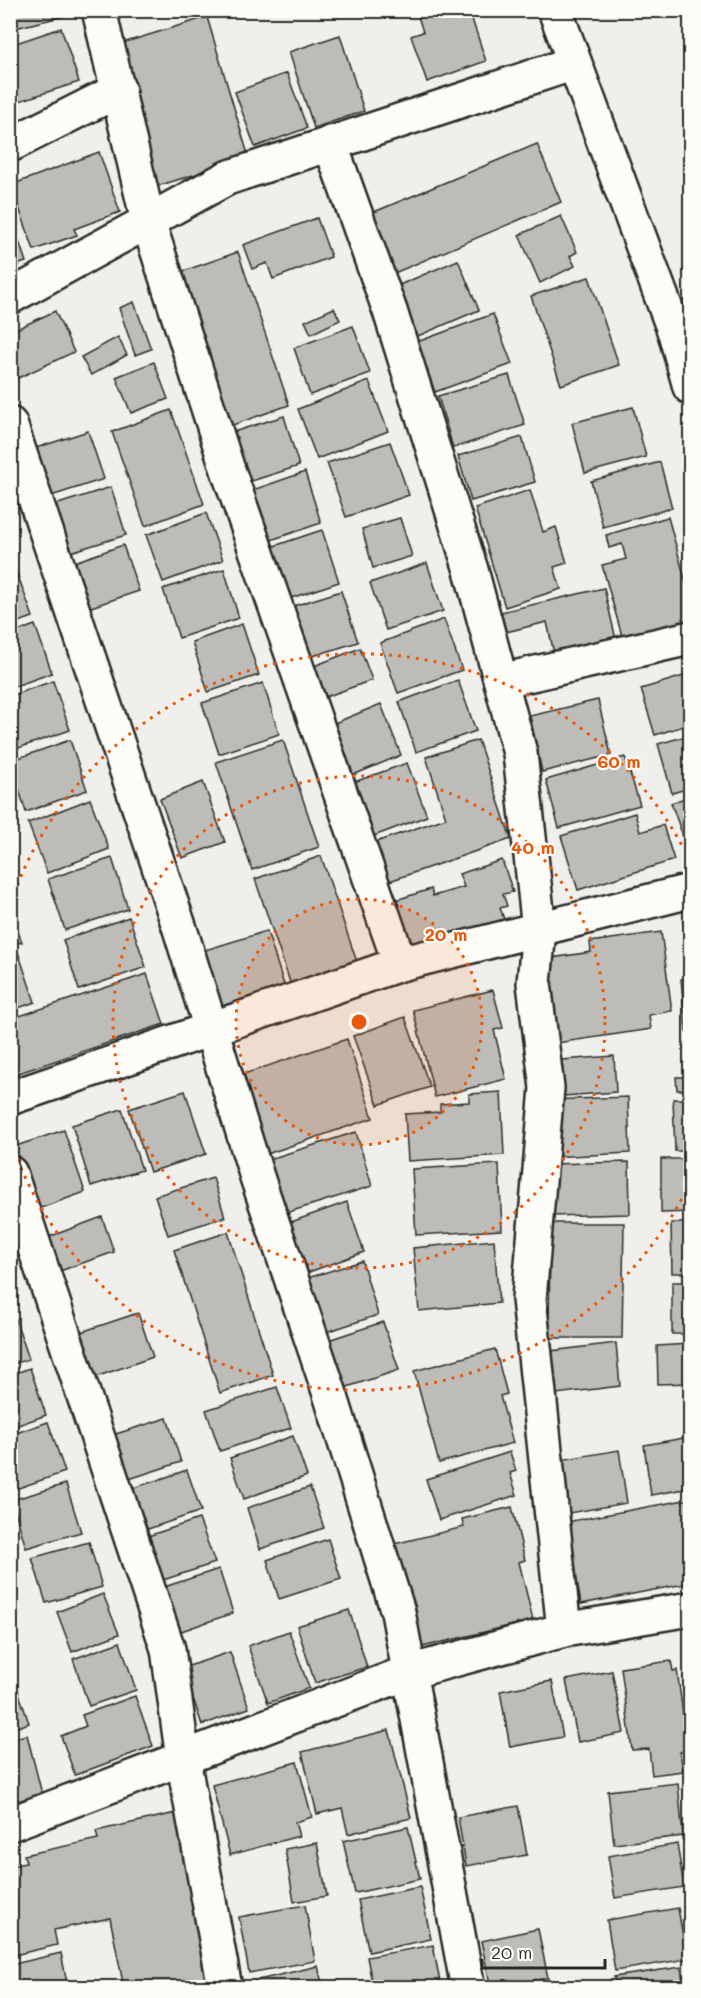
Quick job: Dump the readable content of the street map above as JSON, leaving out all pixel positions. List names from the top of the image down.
{
  "scale_bar": "20 m",
  "rings": ["60 m", "40 m", "20 m"]
}
